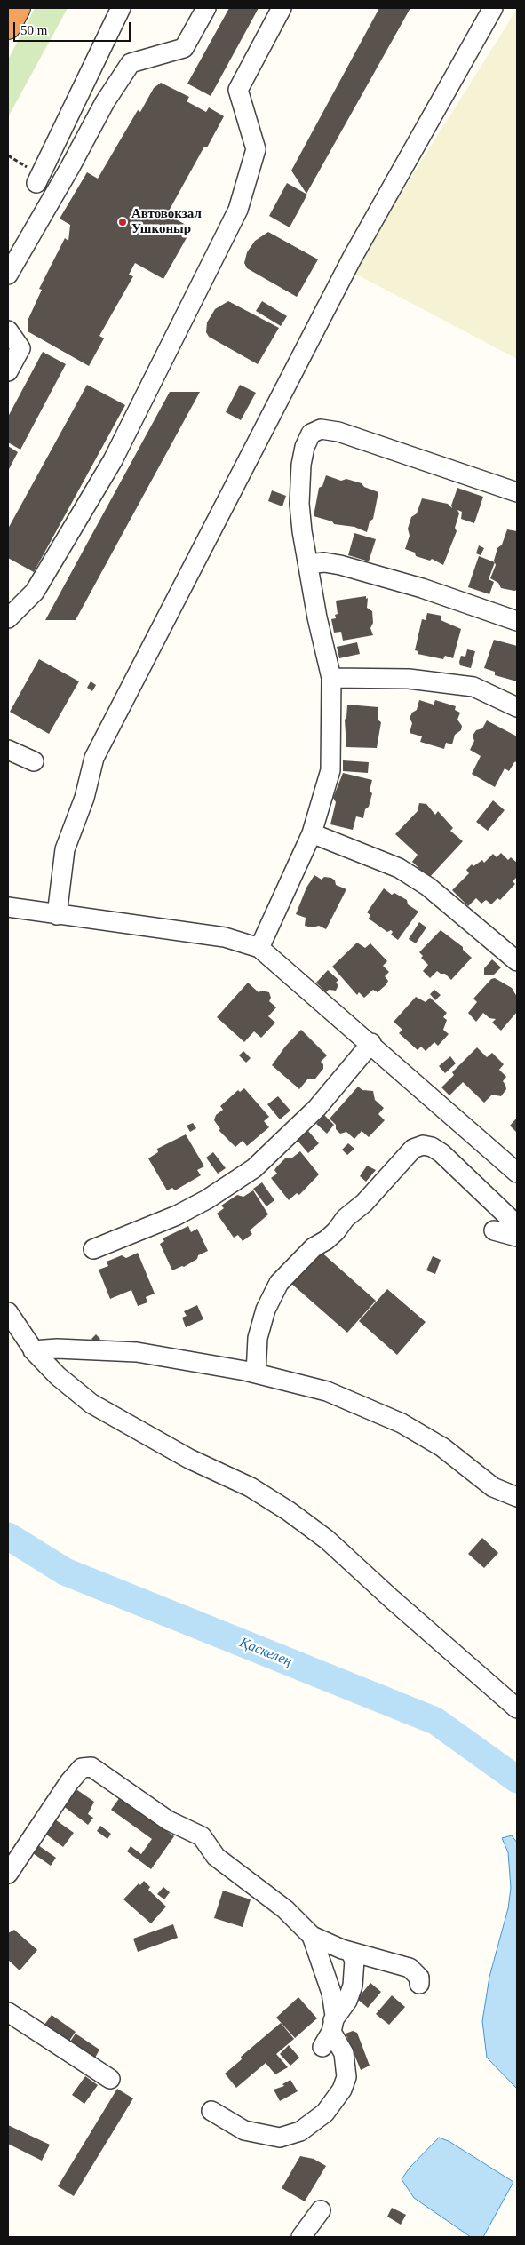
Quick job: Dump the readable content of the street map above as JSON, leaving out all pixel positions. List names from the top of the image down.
{
  "water": ["Қаскелең"],
  "places": ["Автовокзал Ушконыр"],
  "scale_bar": "50 m"
}
